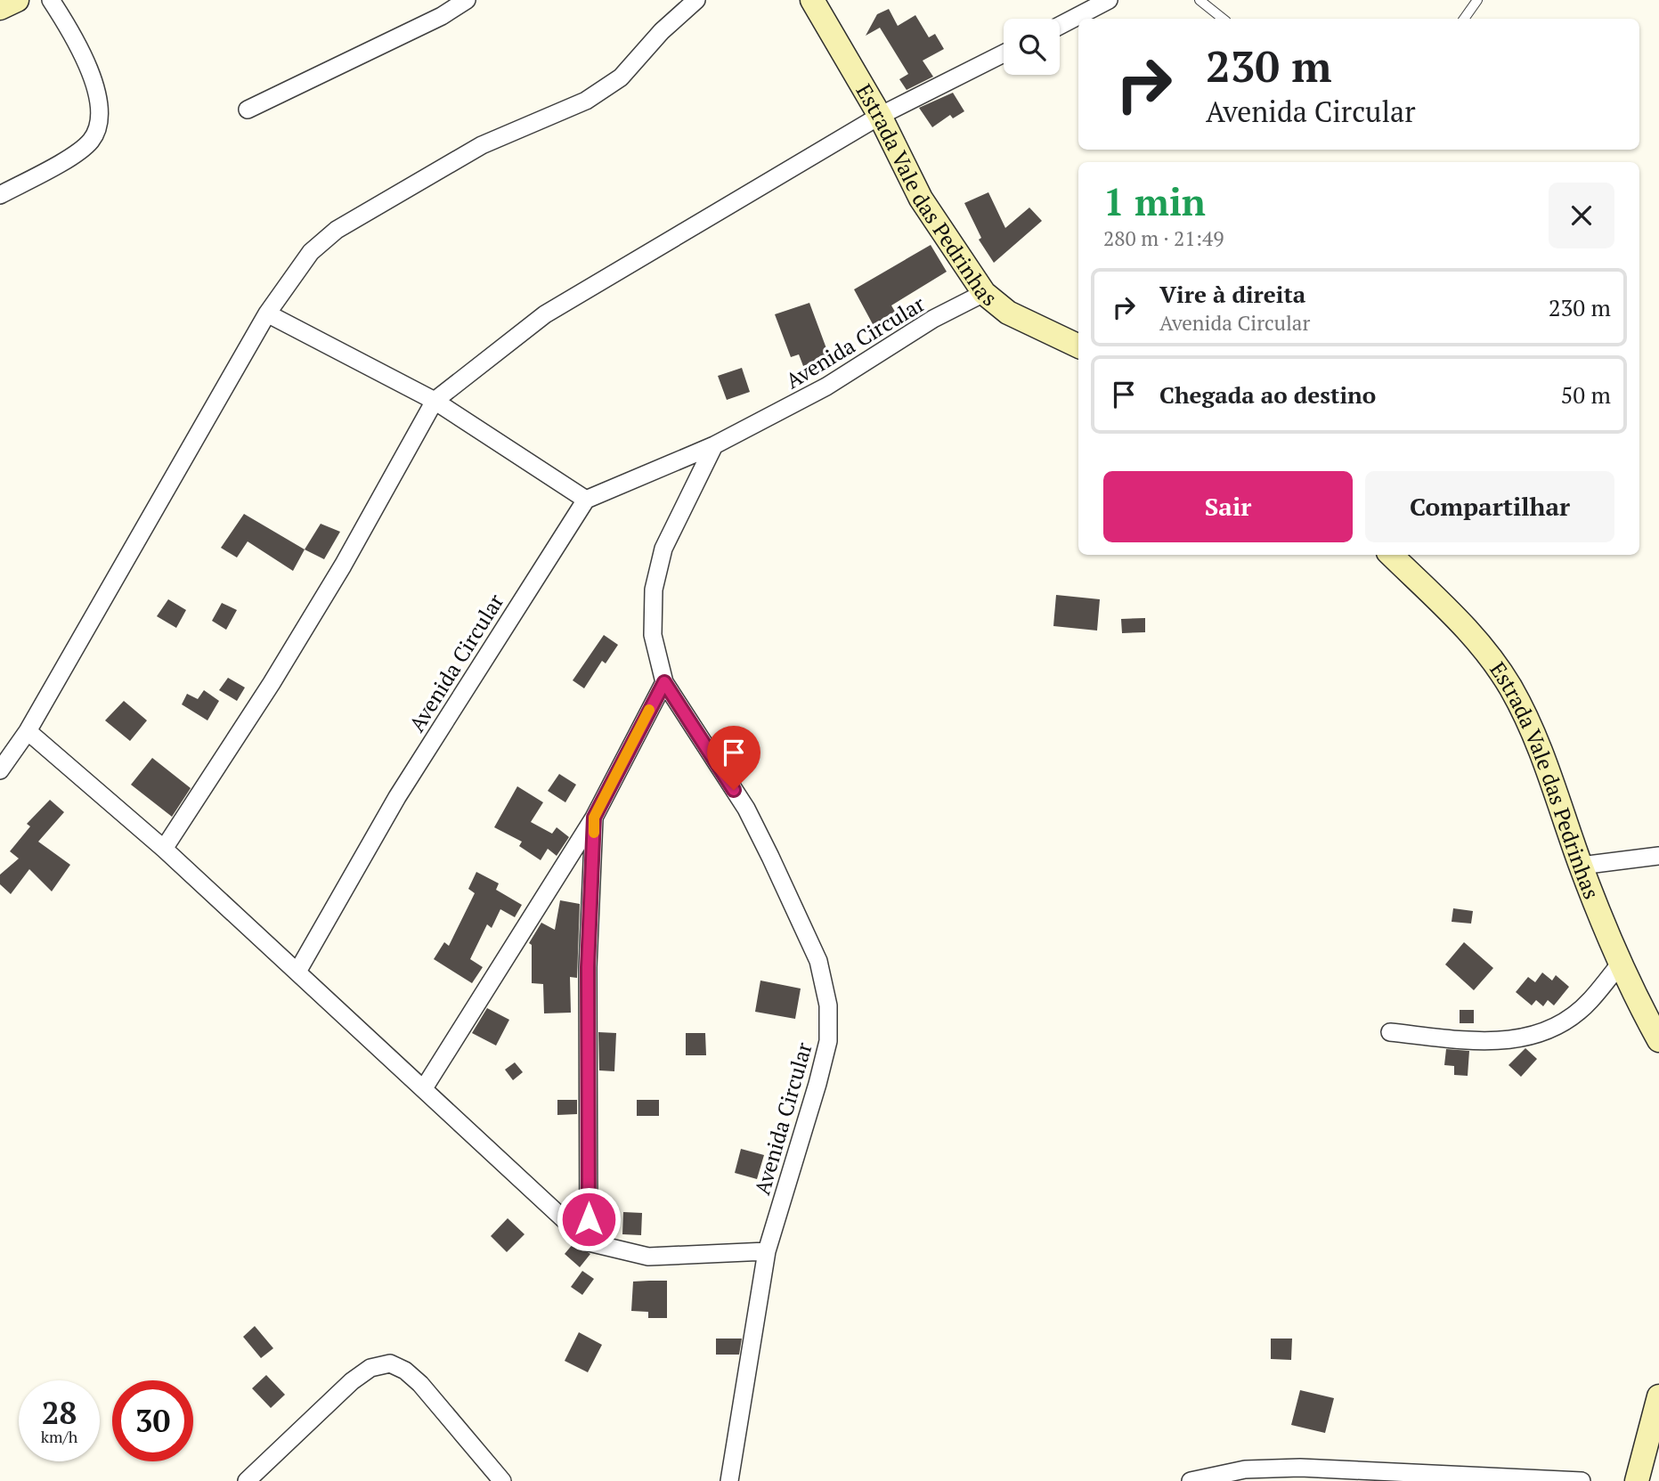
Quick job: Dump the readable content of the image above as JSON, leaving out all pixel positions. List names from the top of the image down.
{
  "streets": {
    "main road": ["Estrada Vale das Pedrinhas"],
    "street": ["Avenida Circular"]
  },
  "crossings": [
    ["Estrada Vale das Pedrinhas", "Avenida Circular"]
  ],
  "page": {
    "turn": ["230 m", "Avenida Circular"],
    "heading": ["1 min", "280 m · 21:49"],
    "list": [
      {
        "name": "Vire à direita",
        "note": "Avenida Circular",
        "value": "230 m"
      },
      {
        "name": "Chegada ao destino",
        "value": "50 m"
      }
    ],
    "buttons": ["Sair", "Compartilhar"],
    "speed": "28 km/h",
    "limit": "30"
  }
}
